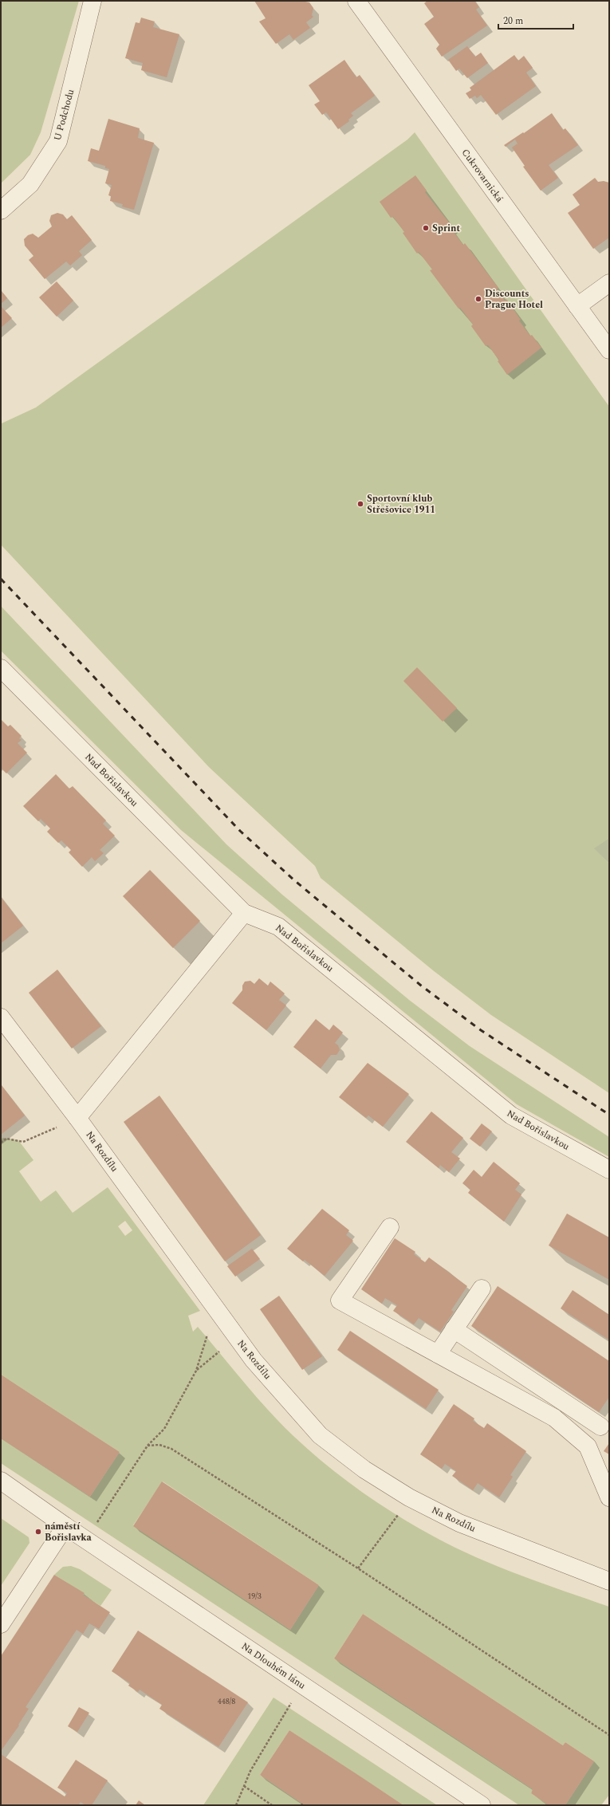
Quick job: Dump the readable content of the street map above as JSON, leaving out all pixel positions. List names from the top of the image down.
{
  "streets": {
    "street": [
      "U Podchodu",
      "Cukrovarnická",
      "Nad Bořislavkou",
      "Na Rozdílu",
      "Na Dlouhém lánu"
    ]
  },
  "places": [
    "Sprint",
    "Discounts Prague Hotel",
    "Sportovní klub Střešovice 1911",
    "náměstí Bořislavka"
  ],
  "house_numbers": ["19/3", "448/8"],
  "scale_bar": "20 m"
}
